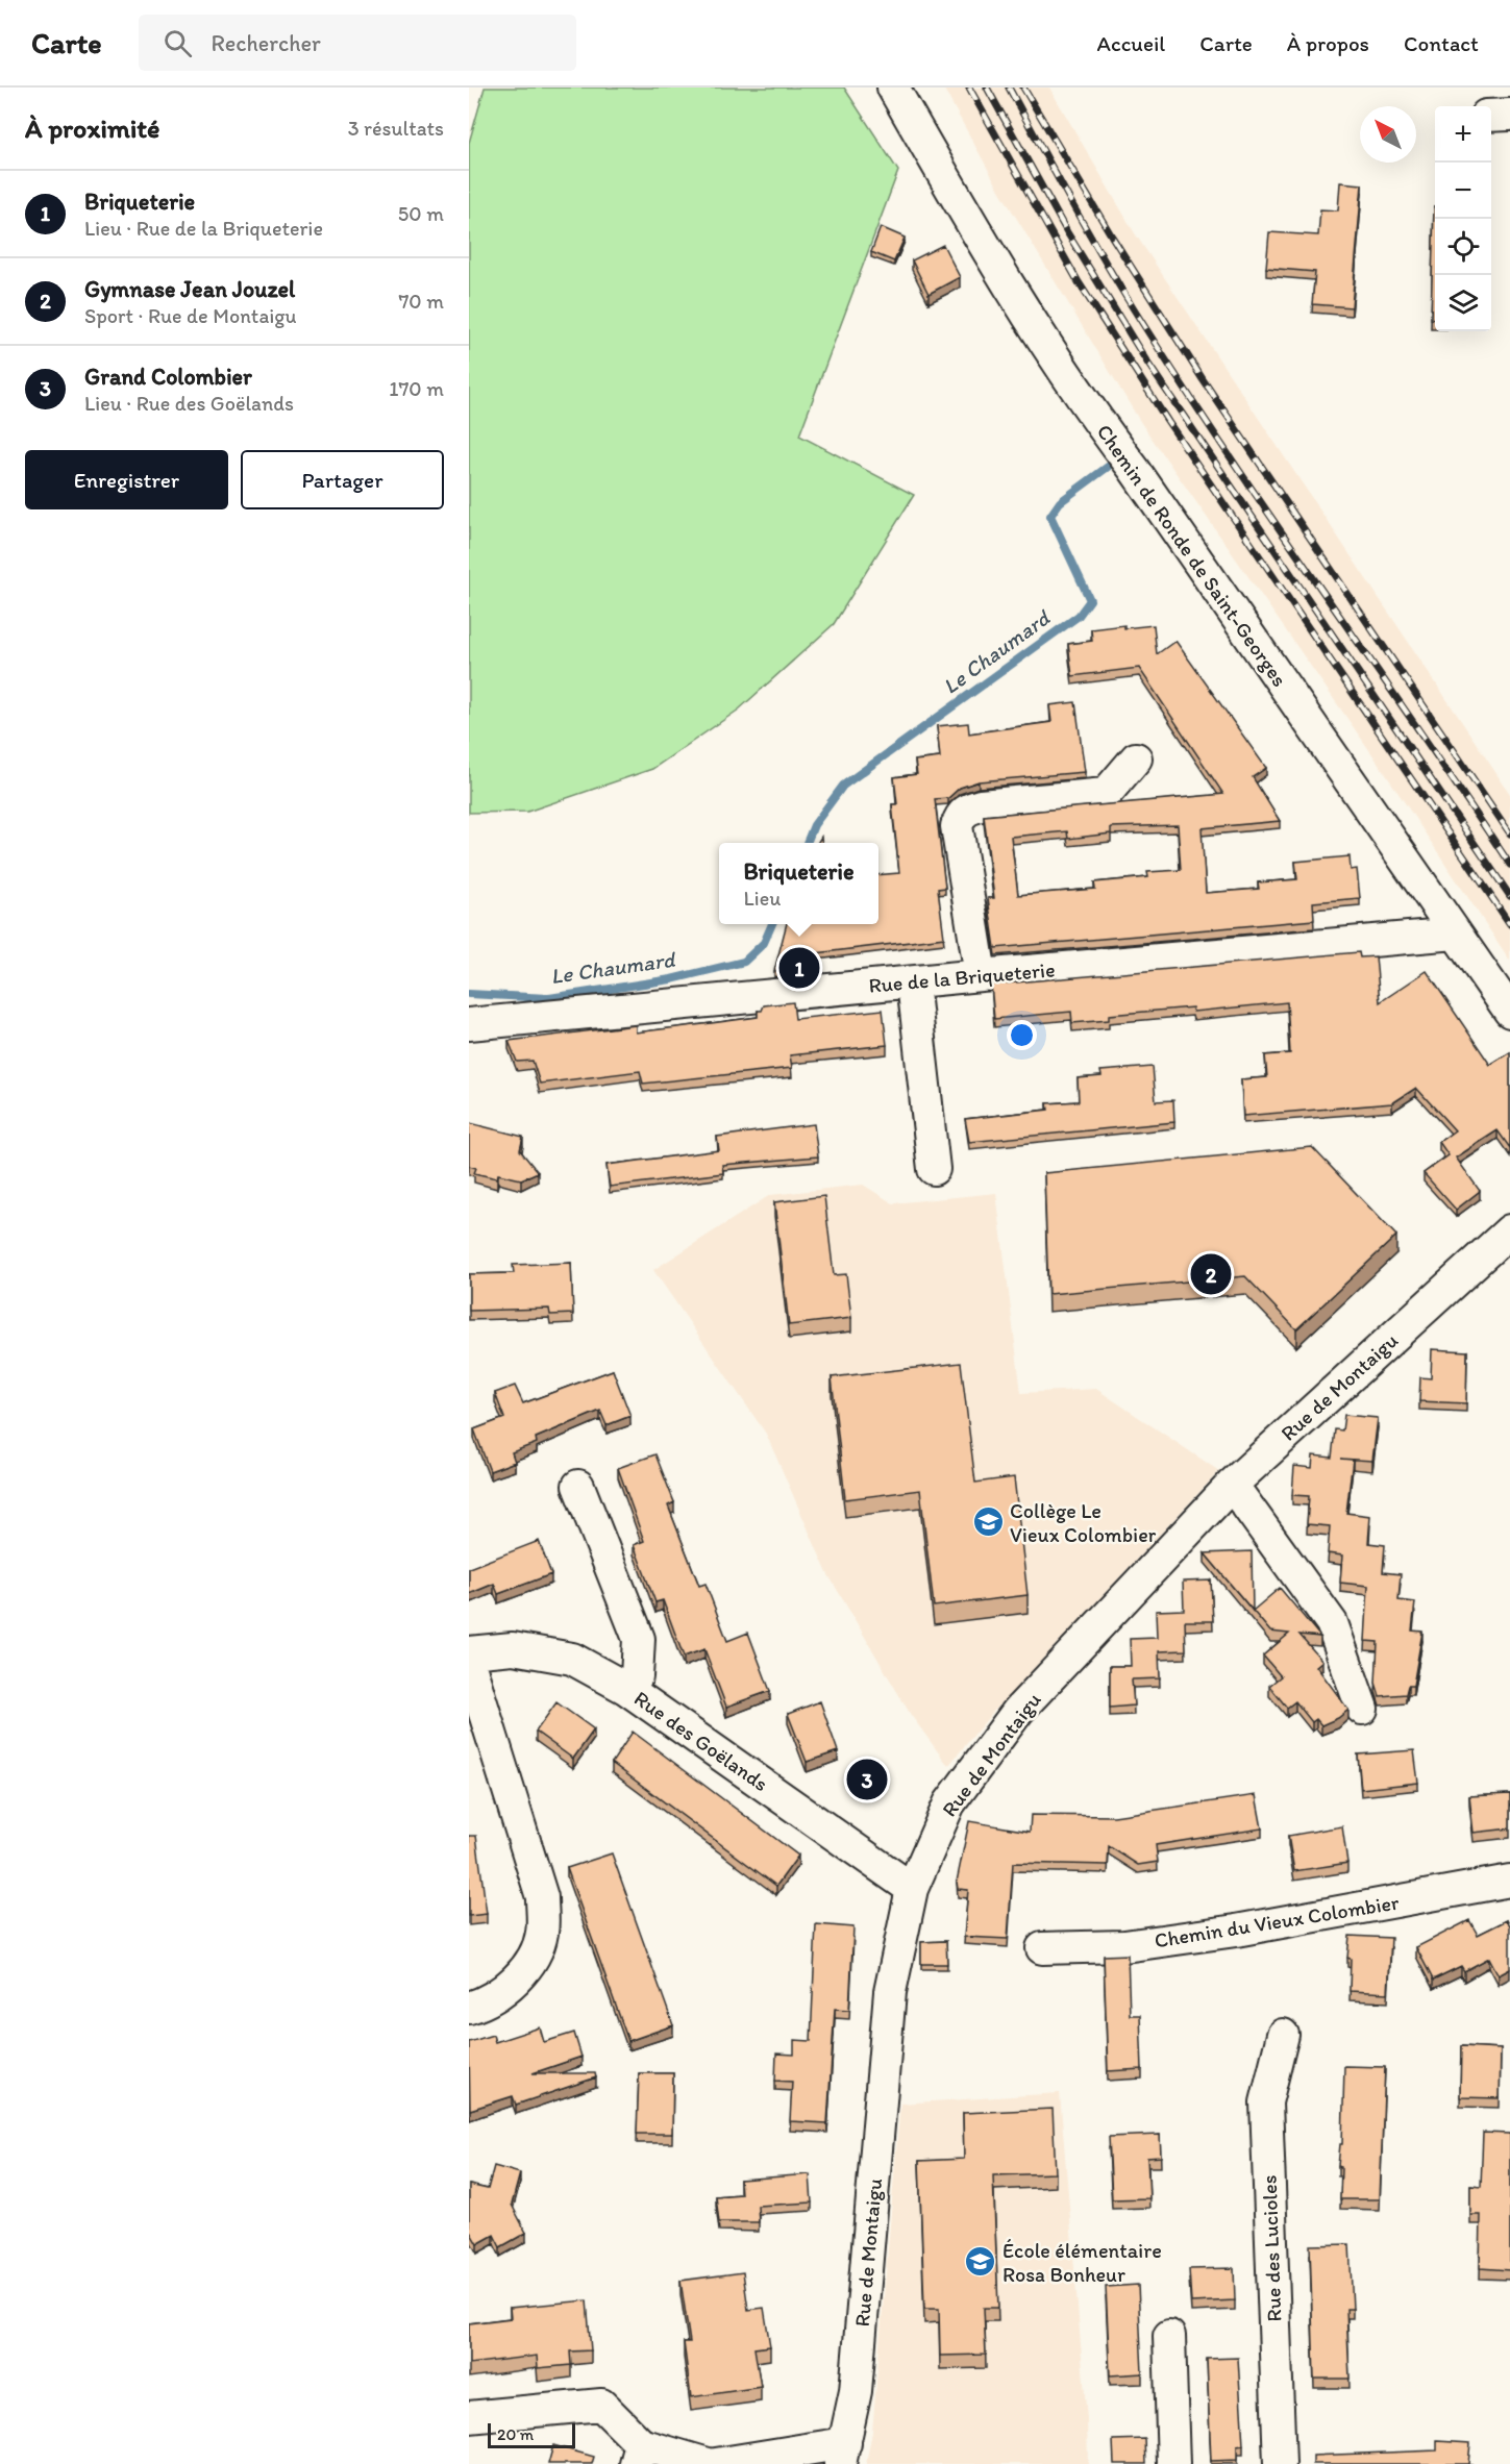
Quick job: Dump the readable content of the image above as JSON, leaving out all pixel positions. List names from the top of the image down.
{
  "streets": {
    "street": [
      "Chemin de Ronde de Saint-Georges",
      "Rue de la Briqueterie",
      "Rue de Montaigu",
      "Rue des Goëlands",
      "Chemin du Vieux Colombier",
      "Rue des Lucioles"
    ]
  },
  "crossings": [
    ["Chemin de Ronde de Saint-Georges", "Rue de la Briqueterie"],
    ["Rue de Montaigu", "Rue des Goëlands"]
  ],
  "water": ["Le Chaumard"],
  "places": {
    "school or university": ["Collège Le Vieux Colombier", "École élémentaire Rosa Bonheur"]
  },
  "scale_bar": "20 m",
  "north": "top left",
  "page": {
    "header": "Carte",
    "search": "Rechercher",
    "nav": [
      "Accueil",
      "Carte",
      "À propos",
      "Contact"
    ],
    "heading": ["À proximité", "3 résultats"],
    "map_buttons": ["+", "−"],
    "list": [
      {
        "mark": "1",
        "name": "Briqueterie",
        "note": "Lieu · Rue de la Briqueterie",
        "value": "50 m"
      },
      {
        "mark": "2",
        "name": "Gymnase Jean Jouzel",
        "note": "Sport · Rue de Montaigu",
        "value": "70 m"
      },
      {
        "mark": "3",
        "name": "Grand Colombier",
        "note": "Lieu · Rue des Goëlands",
        "value": "170 m"
      }
    ],
    "buttons": ["Enregistrer", "Partager"],
    "popup": ["Briqueterie", "Lieu"],
    "pins": ["1", "2", "3"],
    "scale": "20 m"
  }
}
